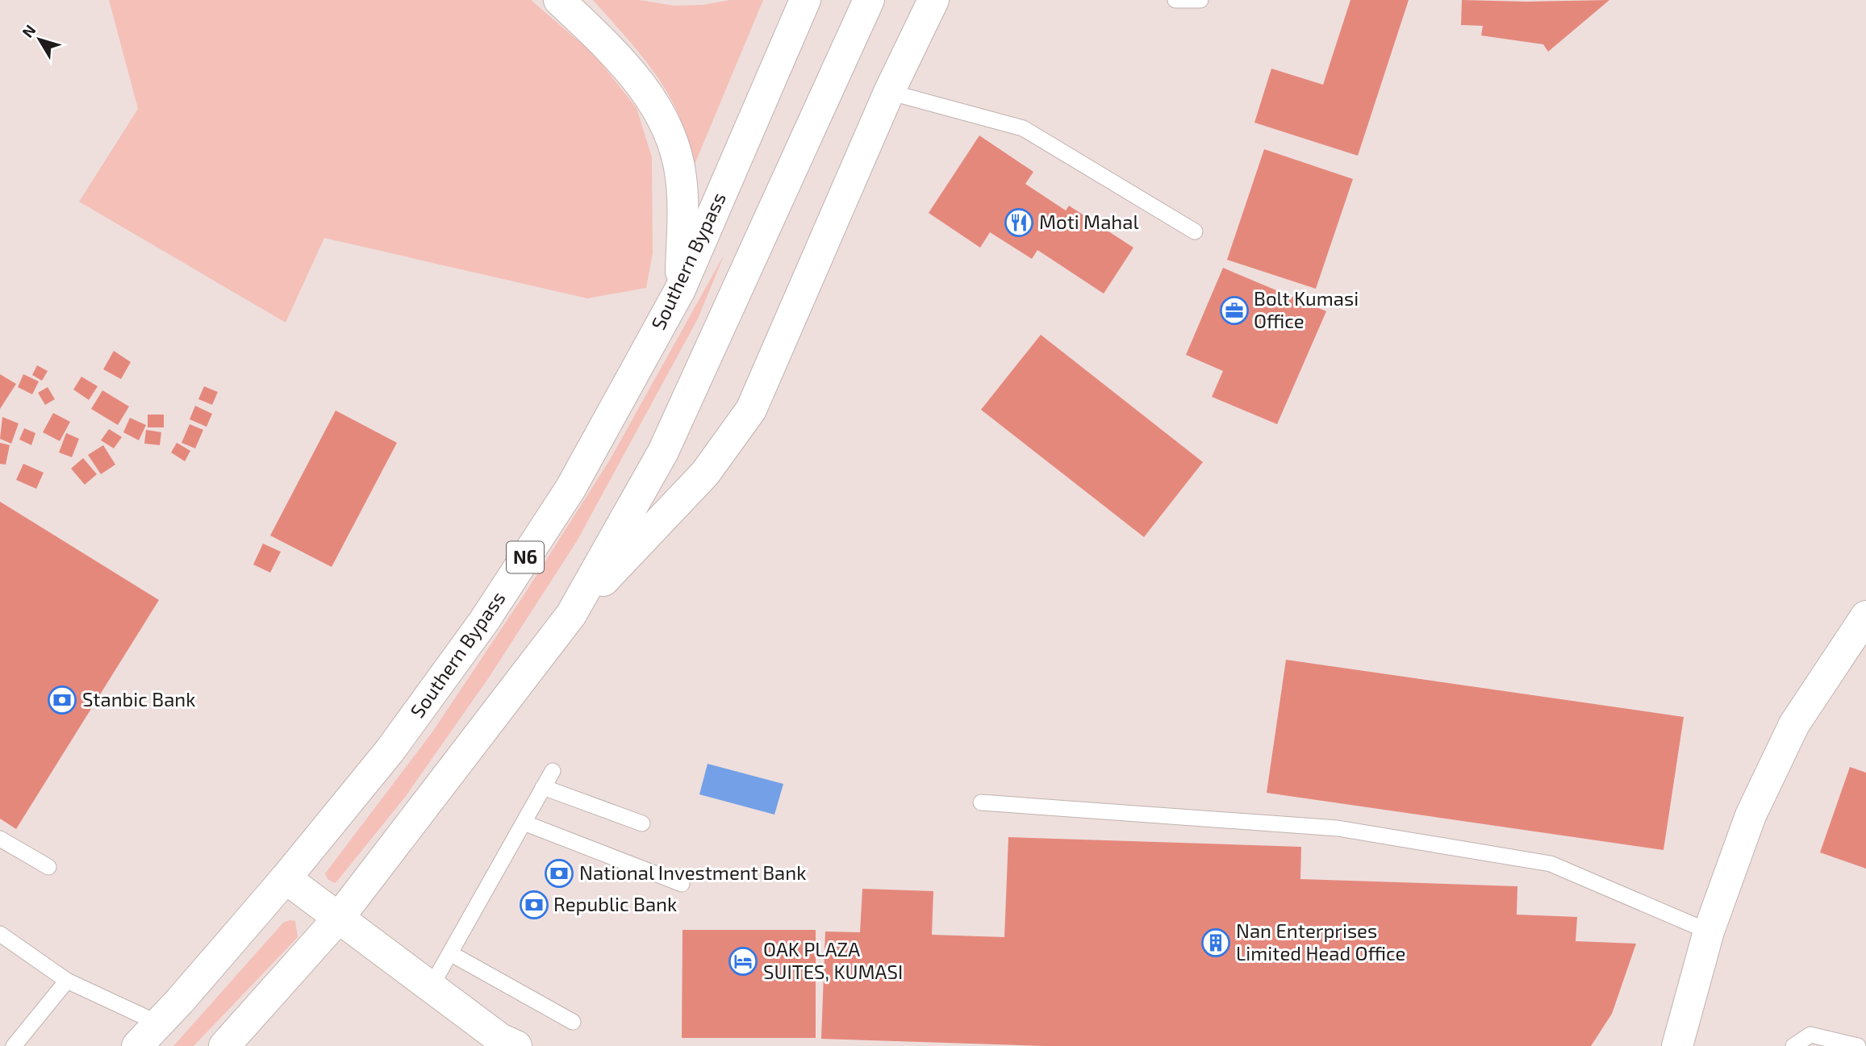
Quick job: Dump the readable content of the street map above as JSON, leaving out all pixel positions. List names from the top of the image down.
{
  "streets": {
    "main road": ["Southern Bypass", "N6"]
  },
  "places": {
    "restaurant": ["Moti Mahal"],
    "office": ["Bolt Kumasi Office"],
    "bank": ["Stanbic Bank", "National Investment Bank", "Republic Bank"],
    "building": ["Nan Enterprises Limited Head Office"],
    "hotel": ["OAK PLAZA SUITES, KUMASI"]
  },
  "north": "top left"
}
